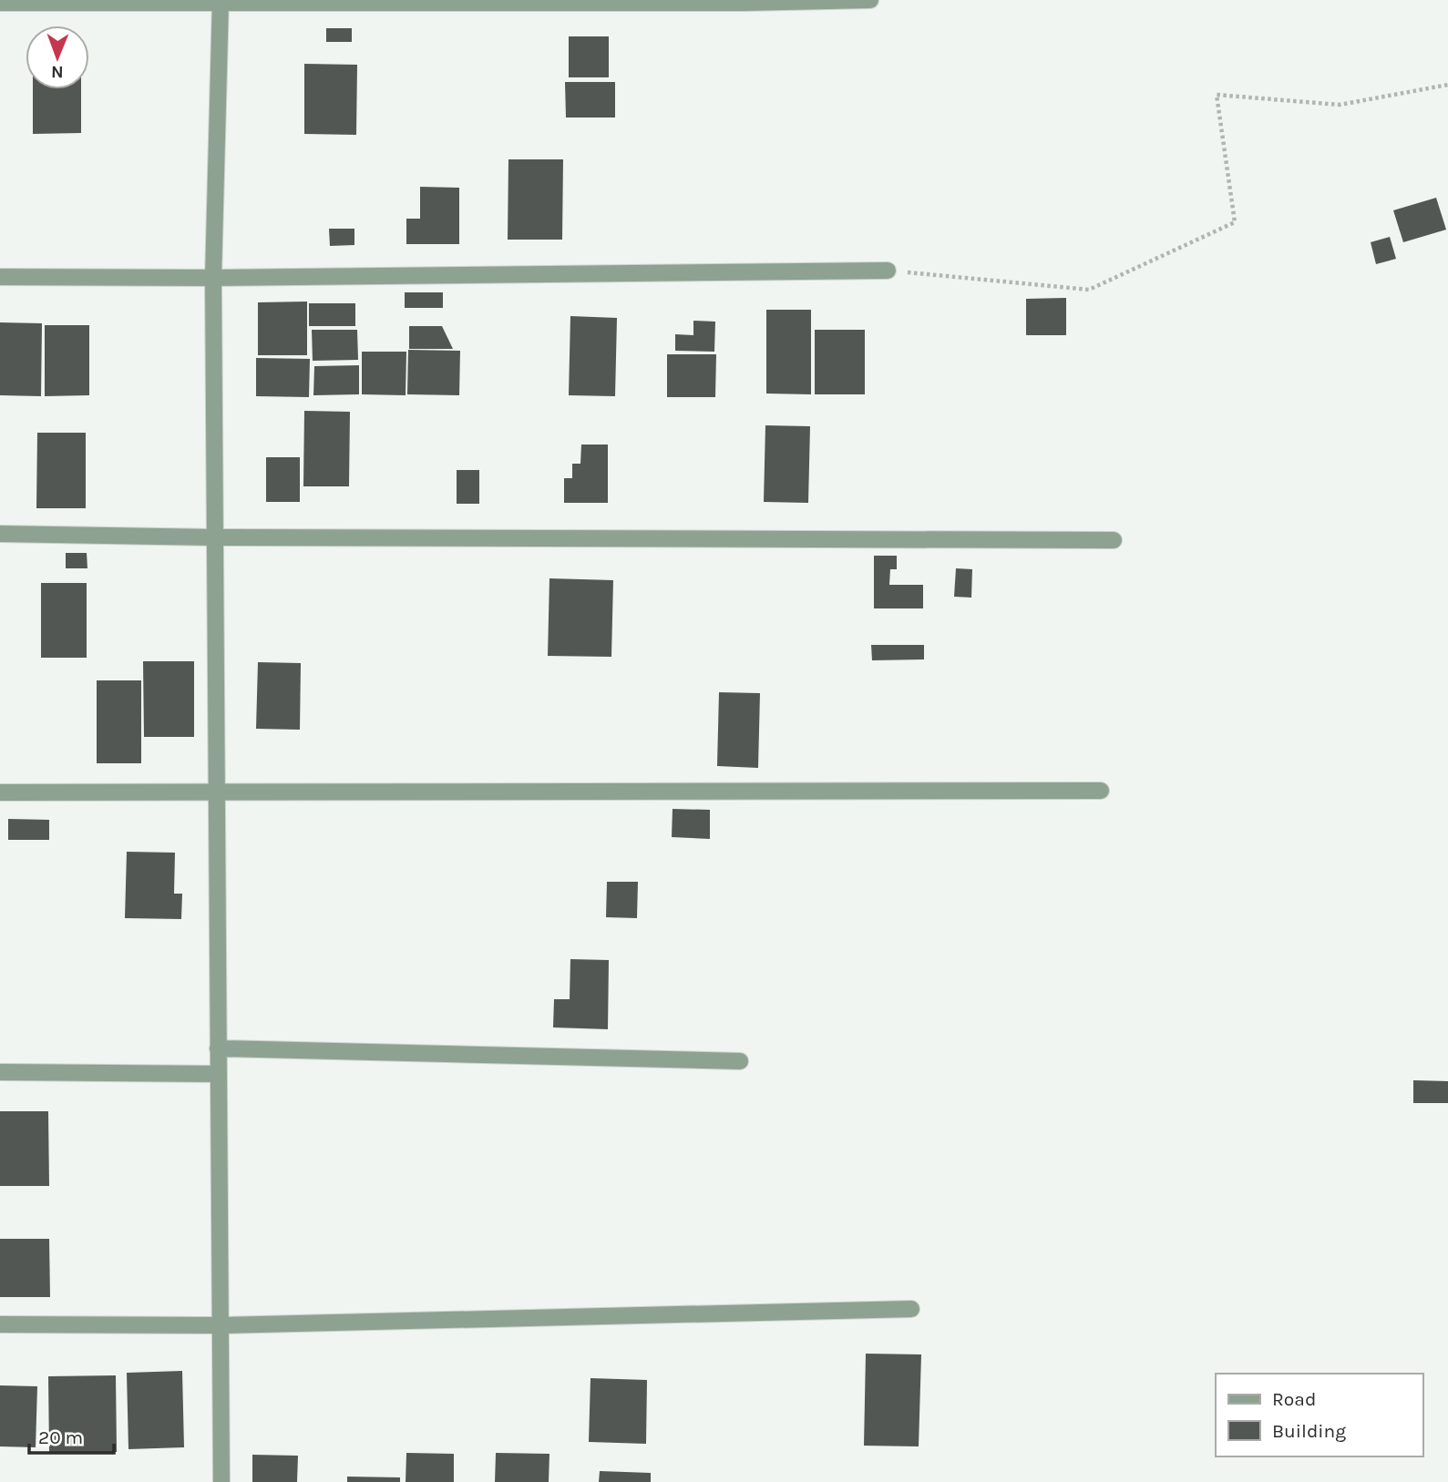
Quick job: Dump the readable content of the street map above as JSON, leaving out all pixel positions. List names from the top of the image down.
{
  "legend": ["Road", "Building"],
  "scale_bar": "20 m",
  "north": "bottom"
}
